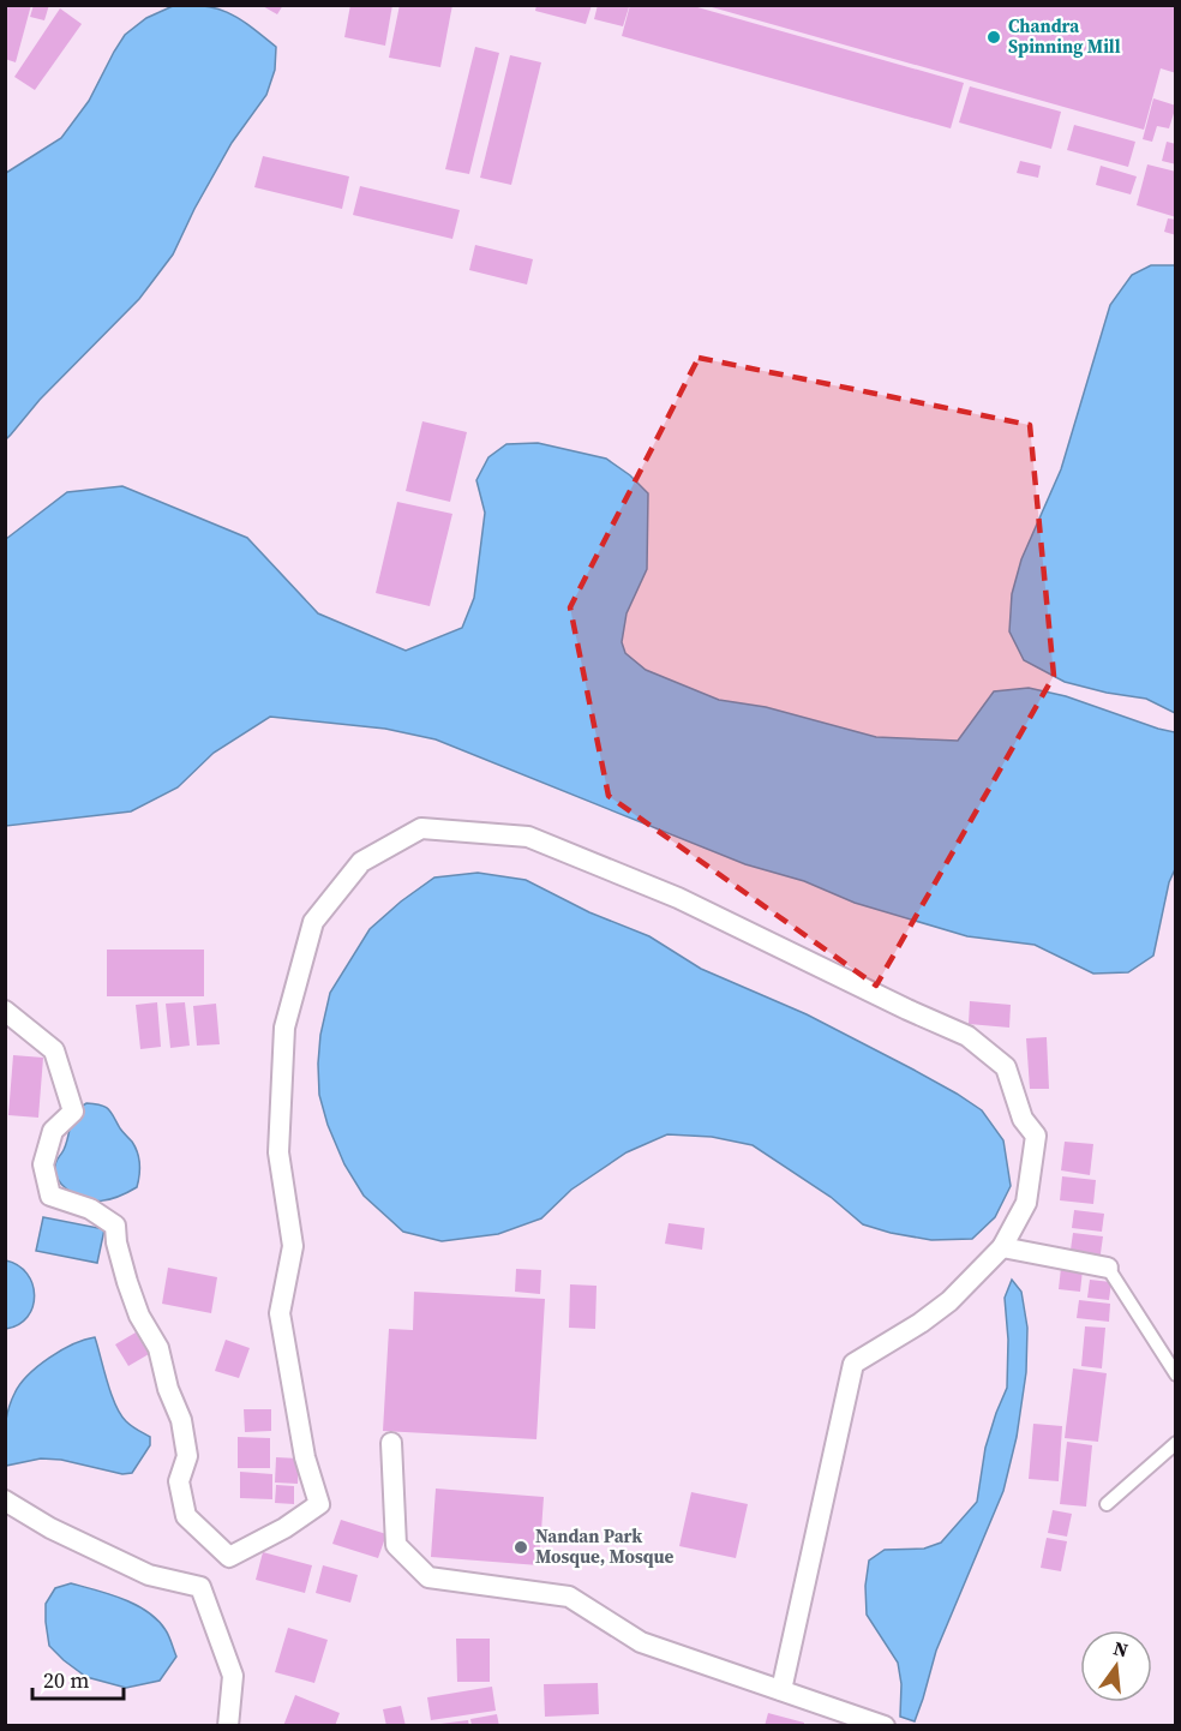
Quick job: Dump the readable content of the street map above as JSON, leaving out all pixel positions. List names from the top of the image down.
{
  "places": ["Chandra Spinning Mill", "Nandan Park Mosque, Mosque"],
  "scale_bar": "20 m",
  "north": "top"
}
